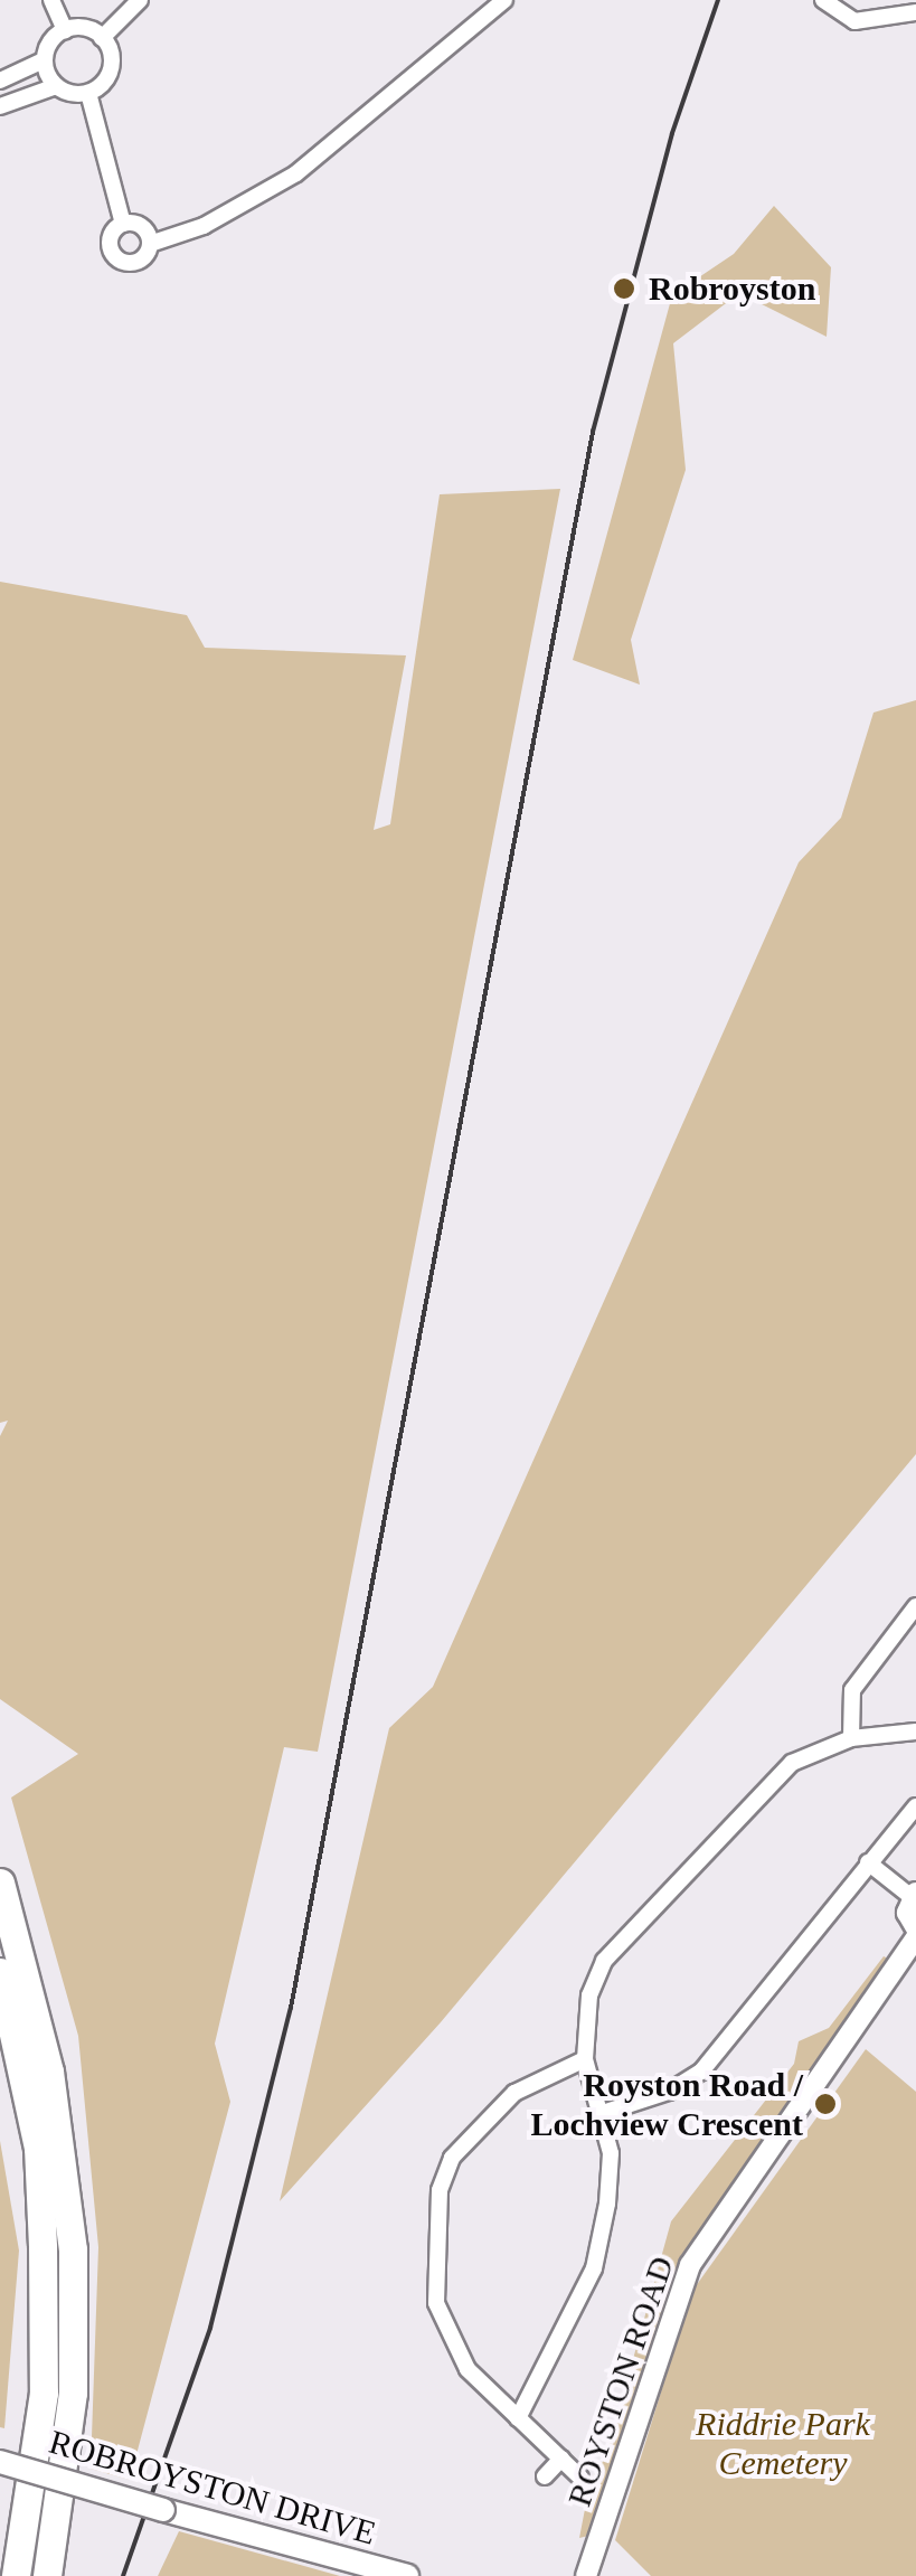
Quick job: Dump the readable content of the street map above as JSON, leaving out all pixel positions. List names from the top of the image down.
{
  "streets": {
    "main road": ["ROBROYSTON DRIVE"],
    "street": ["ROYSTON ROAD"]
  },
  "parks": ["Riddrie Park Cemetery"],
  "places": ["Robroyston", "Royston Road / Lochview Crescent"]
}
